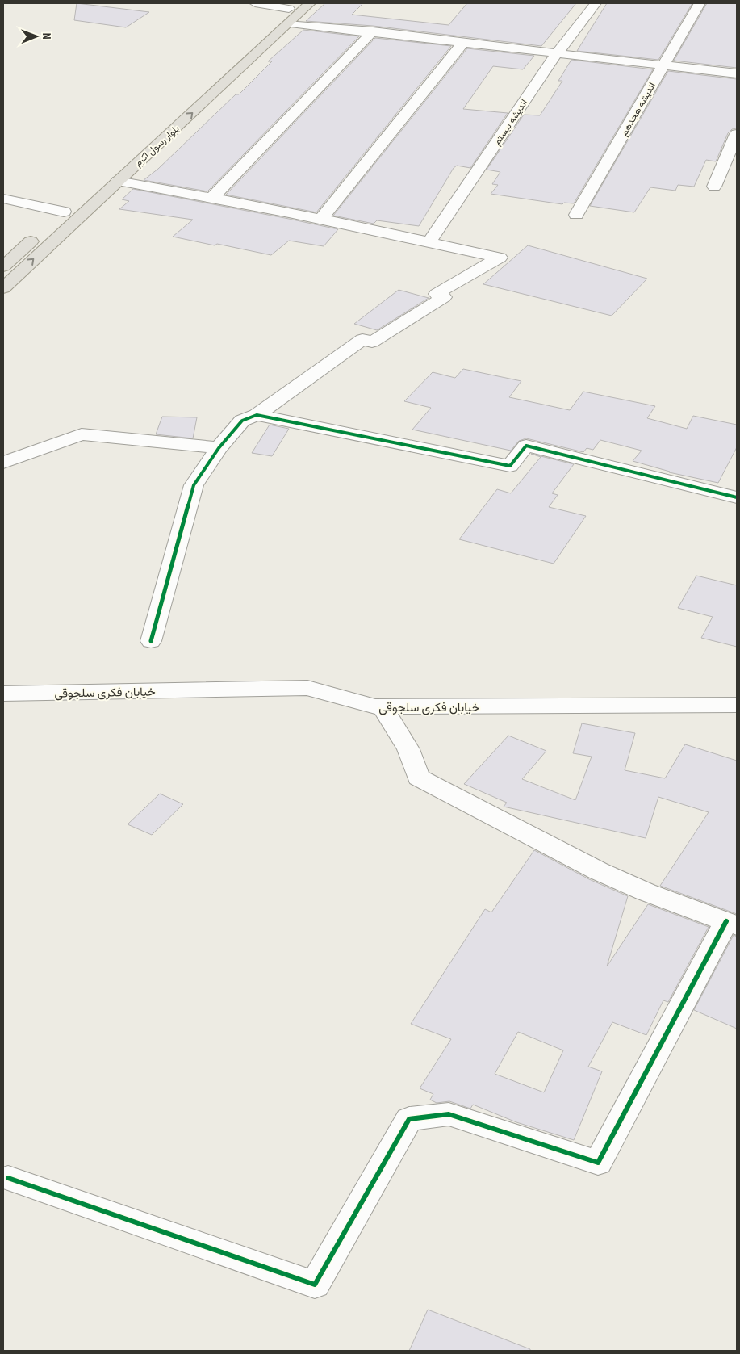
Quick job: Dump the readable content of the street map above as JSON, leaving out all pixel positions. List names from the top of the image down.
{
  "streets": {
    "main road": ["بلوار رسول اکرم"],
    "street": ["اندیشه هجدهم", "اندیشه بیستم", "خیابان فکری سلجوقی"]
  },
  "north": "right"
}
